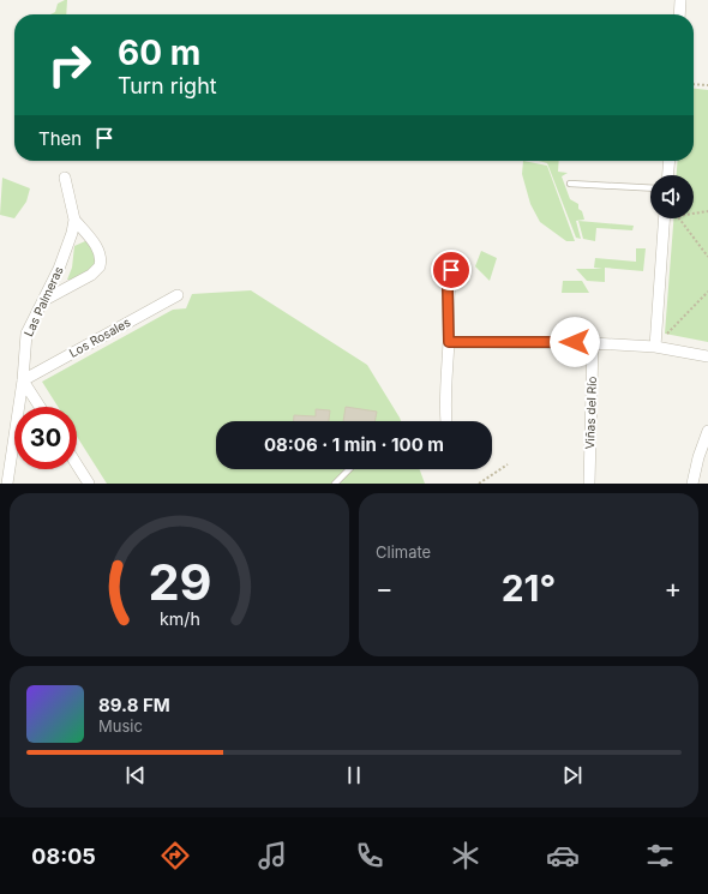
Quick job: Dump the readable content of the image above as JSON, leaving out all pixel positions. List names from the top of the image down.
{
  "streets": {
    "street": ["Las Palmeras", "Los Rosales", "Viñas del Río"]
  },
  "crossings": [
    ["Las Palmeras", "Los Rosales"]
  ],
  "page": {
    "turn": ["60 m", "Turn right"],
    "then": "Then",
    "limit": "30",
    "trip": "08:06 · 1 min · 100 m",
    "tile": "Climate",
    "heat": ["−", "21°", "+"],
    "song": ["89.8 FM", "Music"],
    "tabs": "08:05",
    "gauge": ["29", "km/h"]
  }
}
